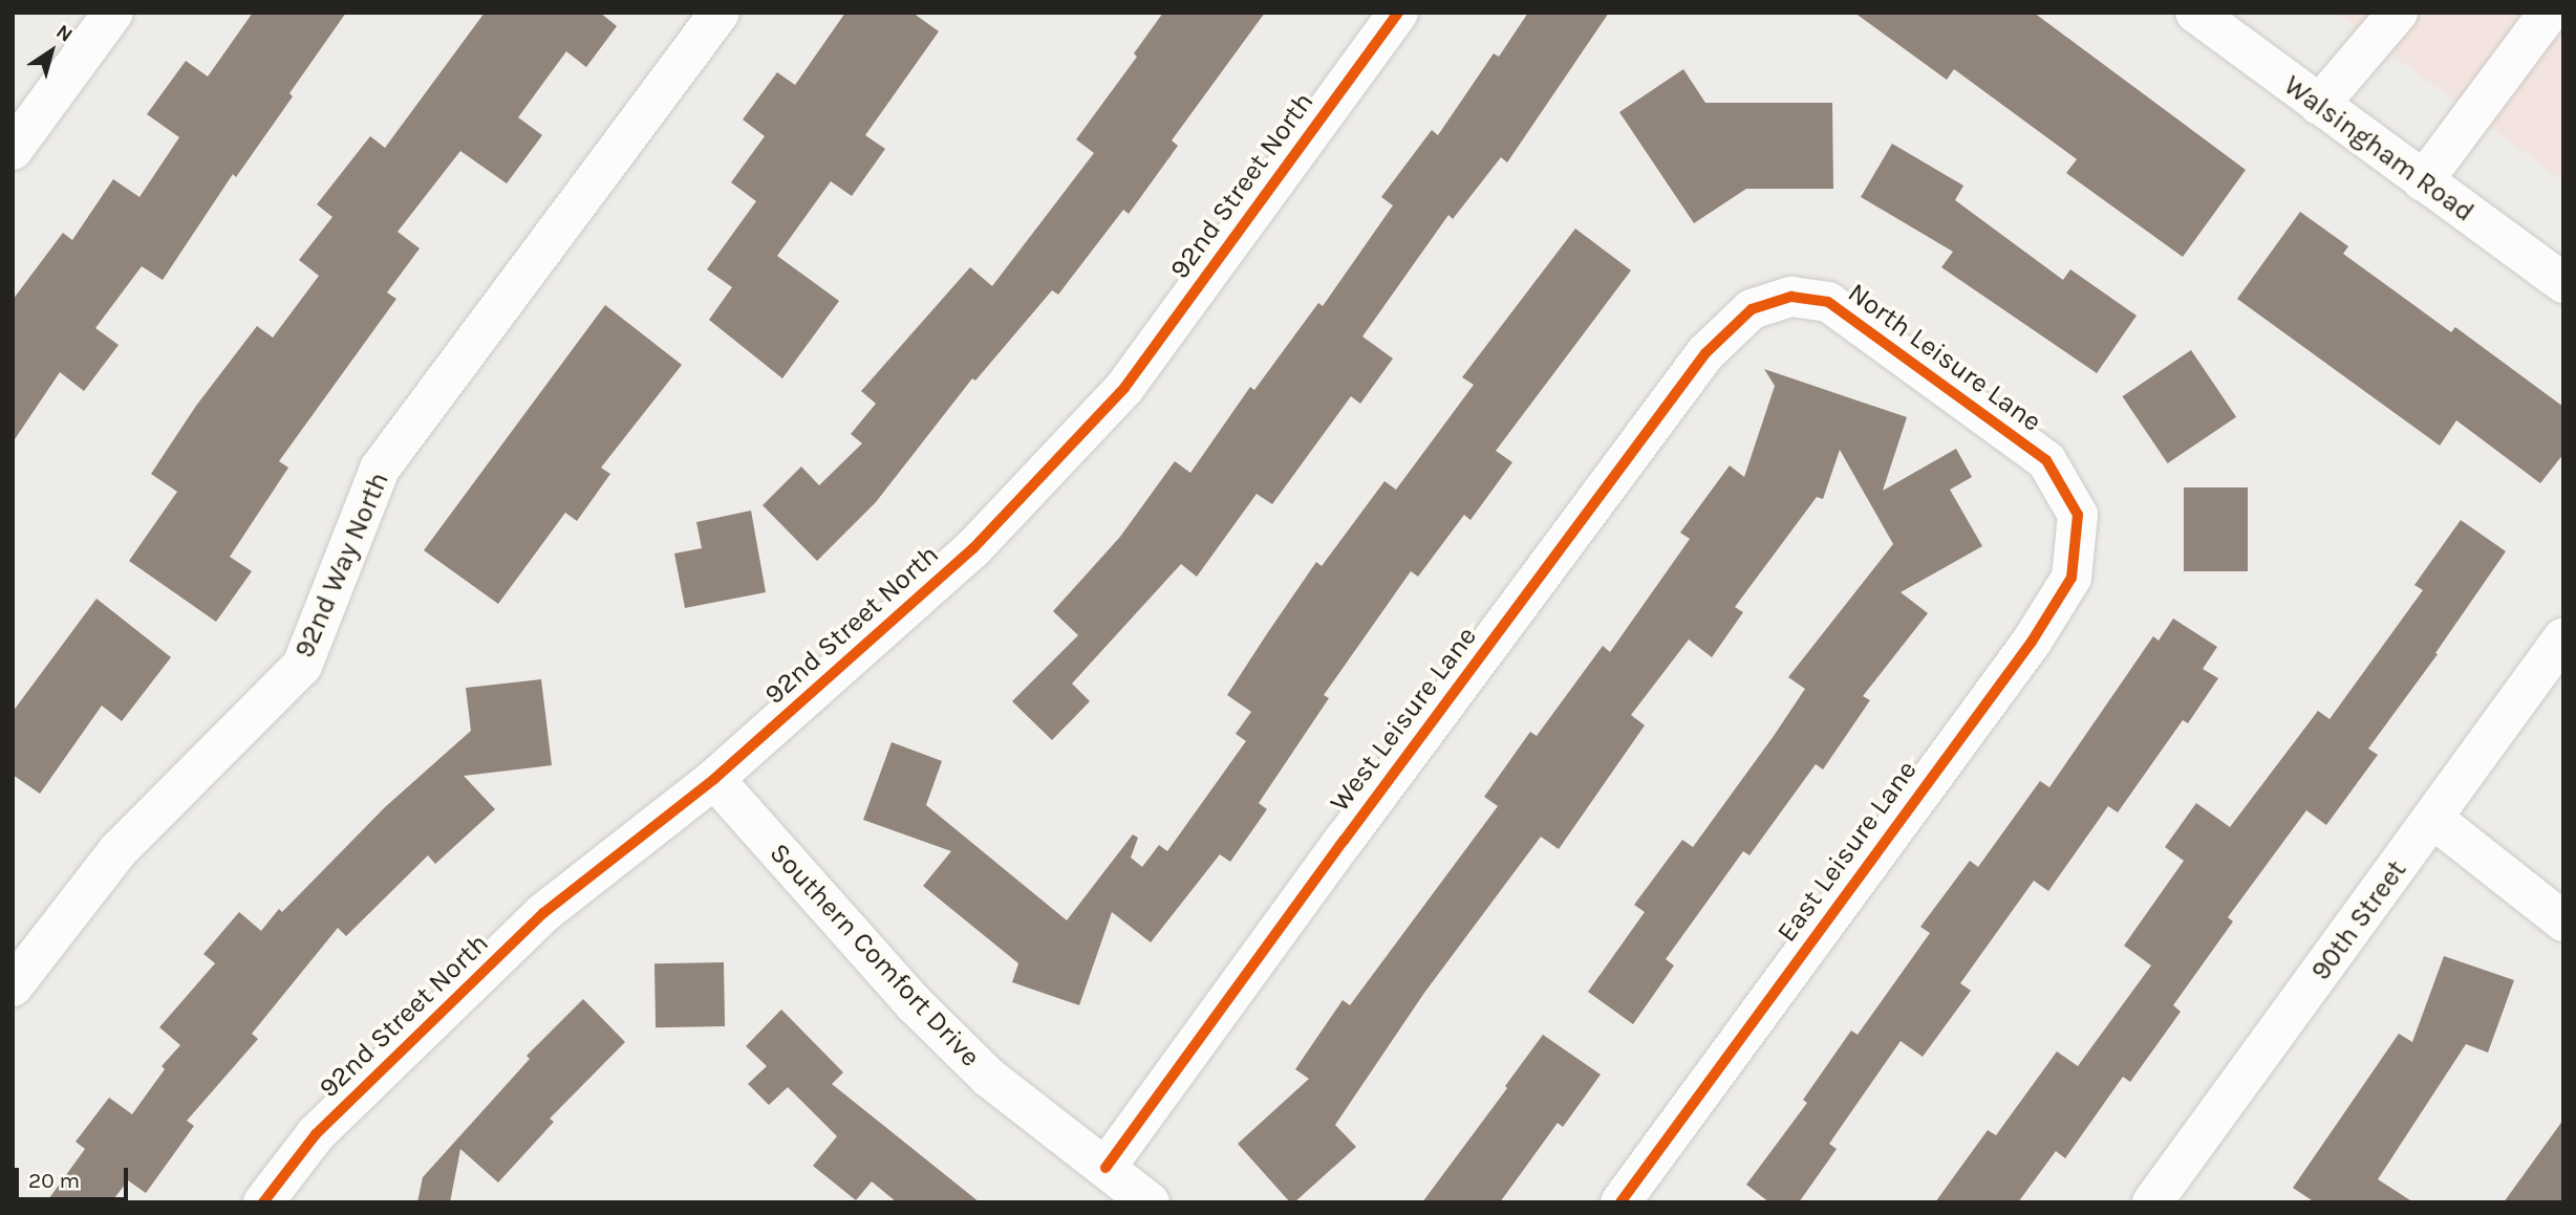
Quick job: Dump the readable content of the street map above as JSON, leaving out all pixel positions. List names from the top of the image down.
{
  "streets": {
    "street": [
      "Walsingham Road",
      "92nd Street North",
      "North Leisure Lane",
      "92nd Way North",
      "West Leisure Lane",
      "East Leisure Lane",
      "90th Street",
      "Southern Comfort Drive"
    ]
  },
  "crossings": [
    ["92nd Street North", "Southern Comfort Drive"],
    ["North Leisure Lane", "West Leisure Lane"],
    ["North Leisure Lane", "East Leisure Lane"],
    ["West Leisure Lane", "Southern Comfort Drive"]
  ],
  "scale_bar": "20 m",
  "north": "top right"
}
